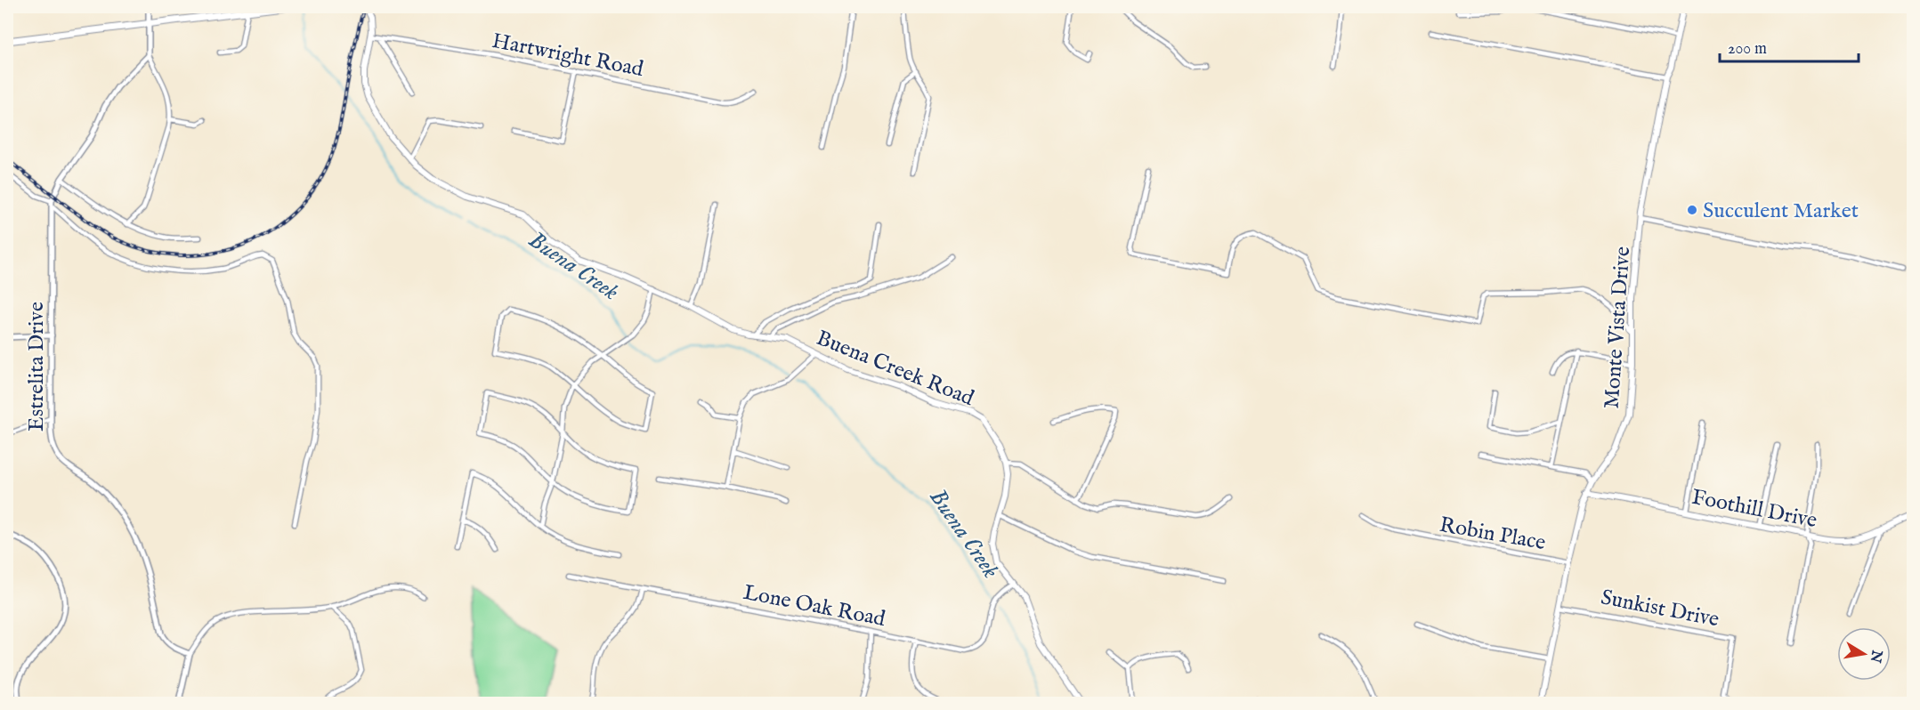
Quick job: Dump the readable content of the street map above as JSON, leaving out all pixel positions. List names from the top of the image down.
{
  "streets": {
    "main road": ["Monte Vista Drive", "Buena Creek Road", "Foothill Drive"],
    "street": [
      "Hartwright Road",
      "Estrelita Drive",
      "Robin Place",
      "Lone Oak Road",
      "Sunkist Drive"
    ]
  },
  "crossings": [
    ["Hartwright Road", "Buena Creek Road"],
    ["Monte Vista Drive", "Foothill Drive"],
    ["Monte Vista Drive", "Robin Place"],
    ["Monte Vista Drive", "Sunkist Drive"],
    ["Buena Creek Road", "Lone Oak Road"]
  ],
  "water": ["Buena Creek"],
  "places": ["Succulent Market"],
  "scale_bar": "200 m",
  "north": "right"
}
